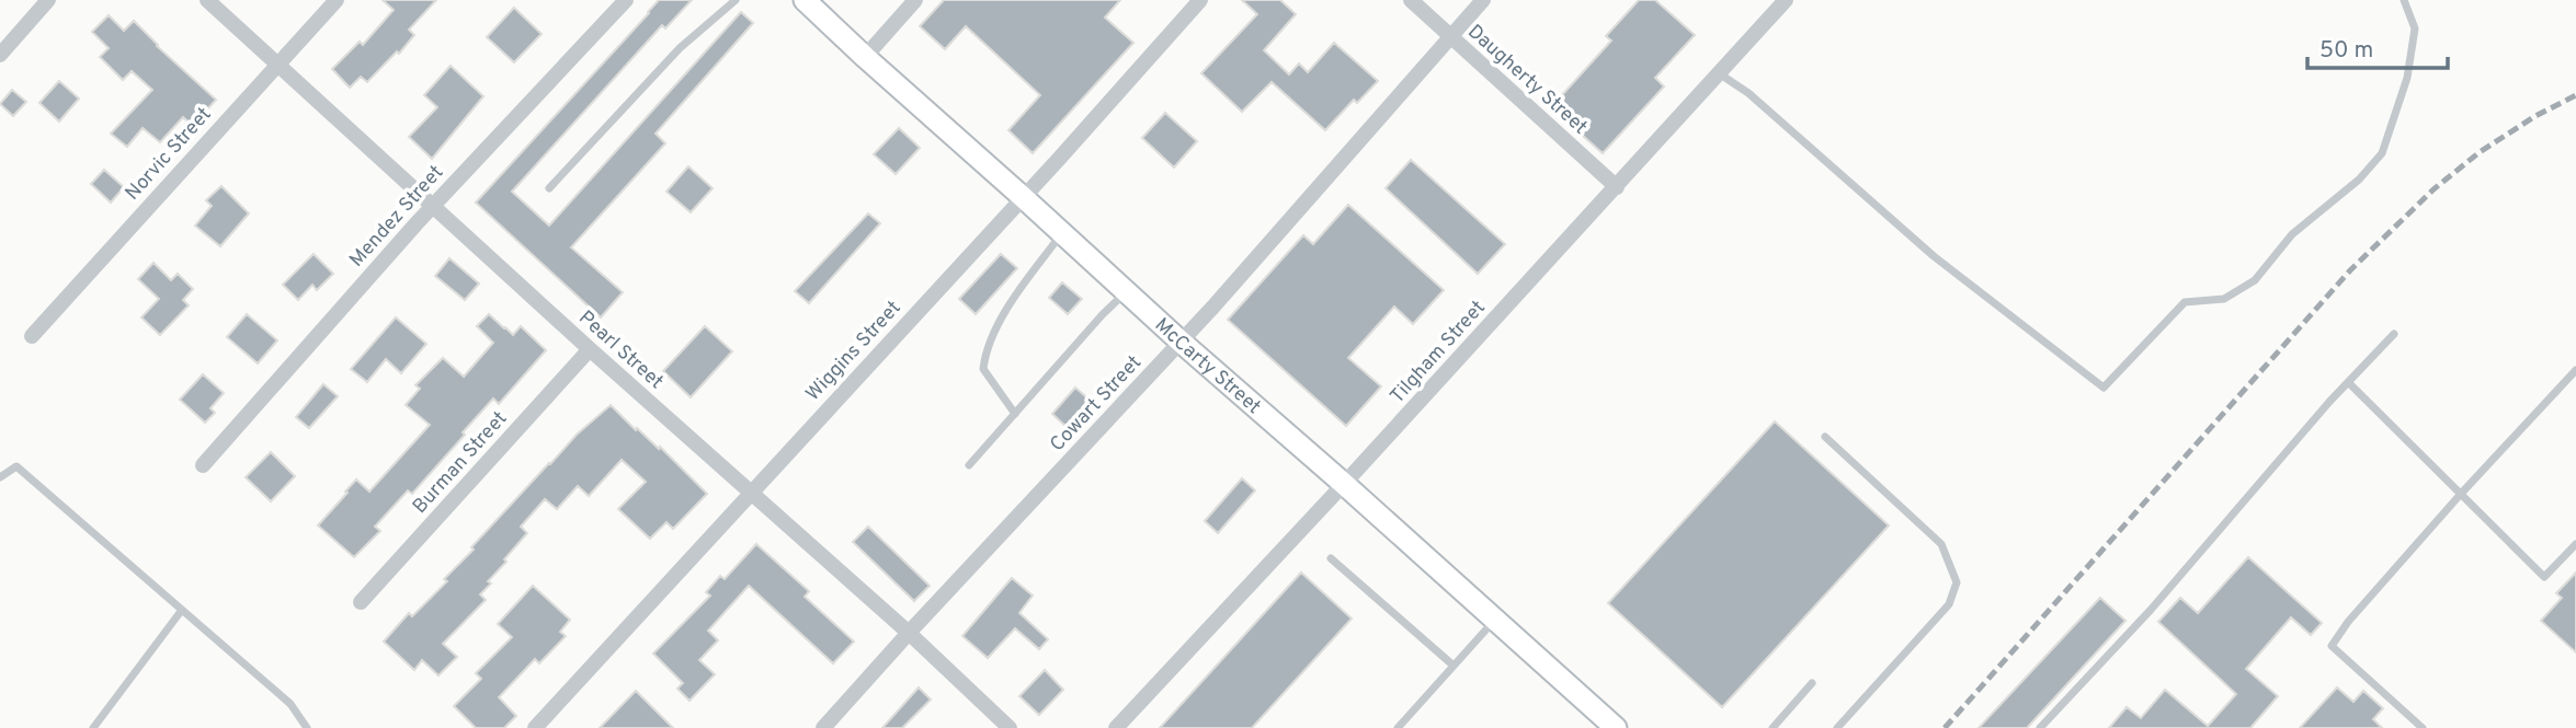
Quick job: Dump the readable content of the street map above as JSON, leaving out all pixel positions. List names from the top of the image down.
{
  "streets": {
    "main road": ["McCarty Street"],
    "street": [
      "Daugherty Street",
      "Norvic Street",
      "Mendez Street",
      "Pearl Street",
      "Wiggins Street",
      "Tilgham Street",
      "Cowart Street",
      "Burman Street"
    ]
  },
  "crossings": [
    ["Daugherty Street", "Tilgham Street"],
    ["Daugherty Street", "Cowart Street"],
    ["Norvic Street", "Pearl Street"],
    ["Mendez Street", "Pearl Street"],
    ["Pearl Street", "Wiggins Street"],
    ["Pearl Street", "Cowart Street"],
    ["Pearl Street", "Burman Street"],
    ["Wiggins Street", "McCarty Street"],
    ["Tilgham Street", "McCarty Street"],
    ["McCarty Street", "Cowart Street"]
  ],
  "scale_bar": "50 m"
}
